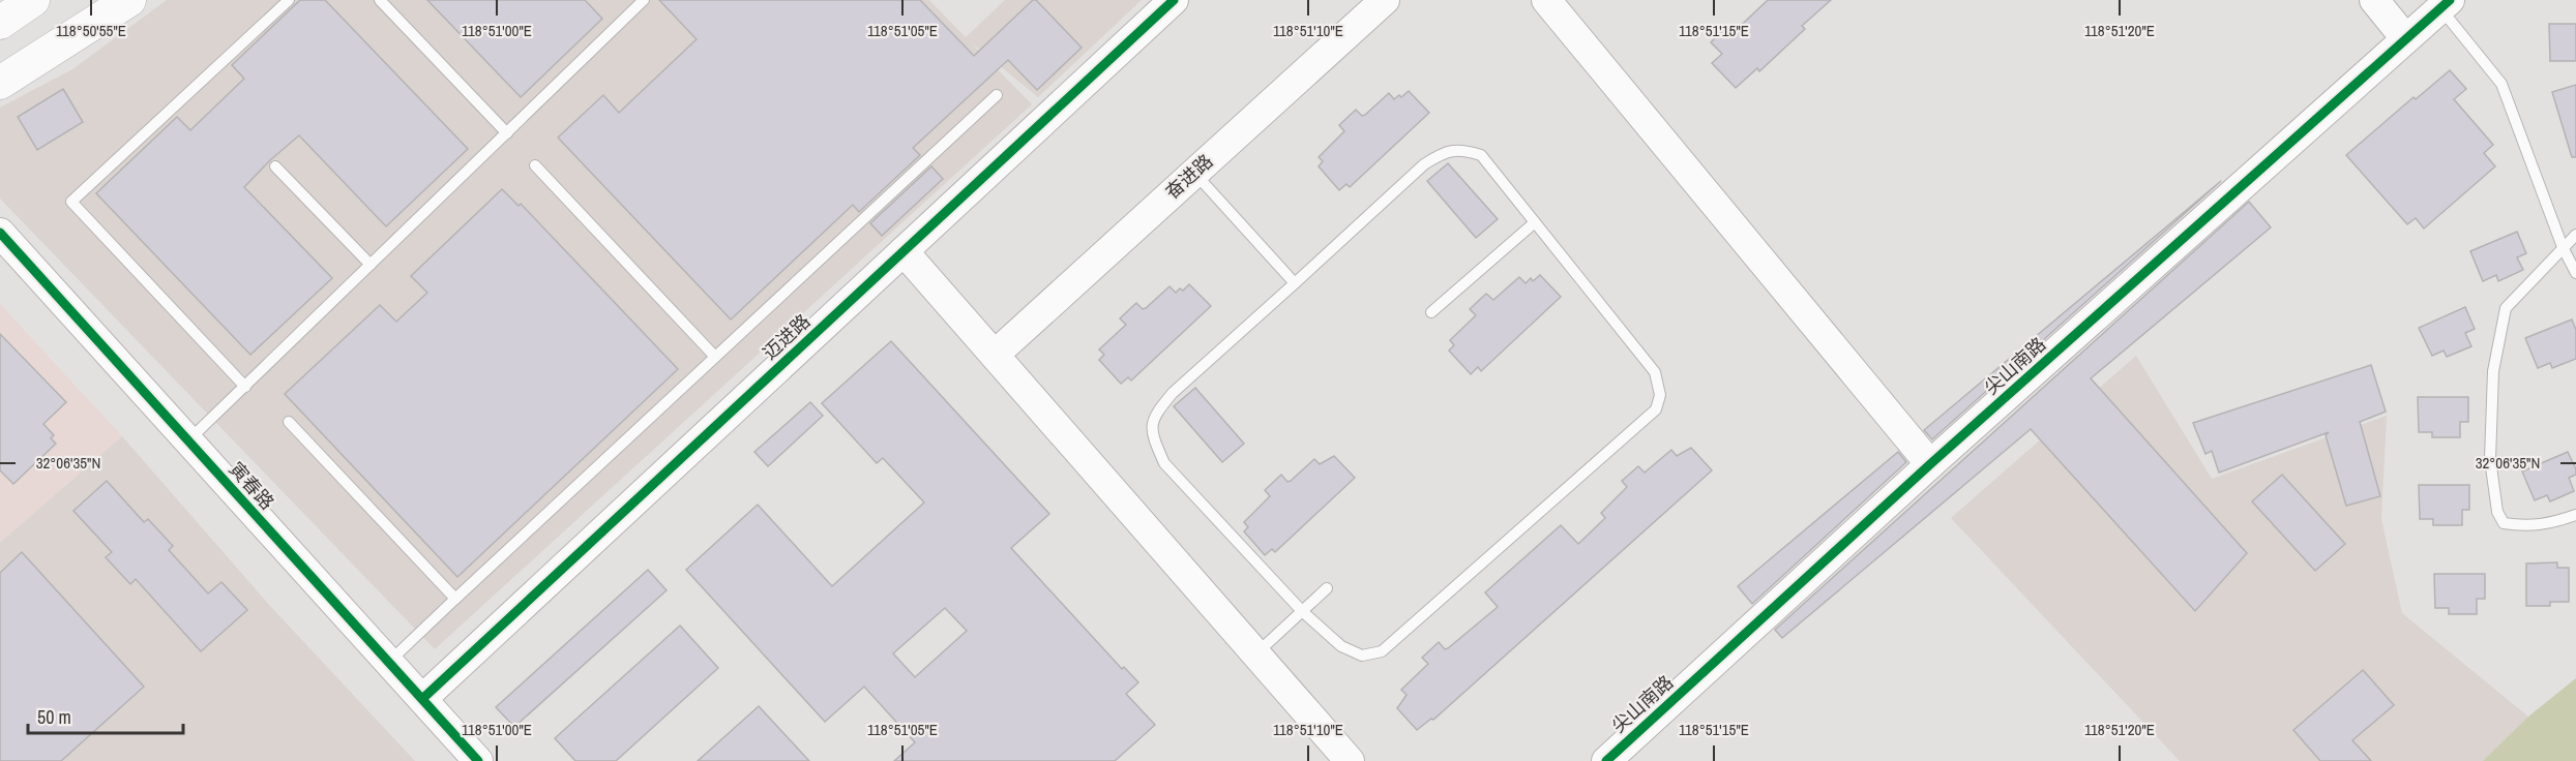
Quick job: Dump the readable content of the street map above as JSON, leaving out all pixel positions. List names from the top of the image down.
{
  "streets": {
    "street": [
      "奋进路",
      "迈进路",
      "尖山南路",
      "寅春路"
    ]
  },
  "crossings": [
    ["迈进路", "寅春路"]
  ],
  "scale_bar": "50 m",
  "coordinates": [
    "118°50'55\"E",
    "118°51'00\"E",
    "118°51'05\"E",
    "118°51'10\"E",
    "118°51'15\"E",
    "118°51'20\"E",
    "32°06'35\"N"
  ]
}
